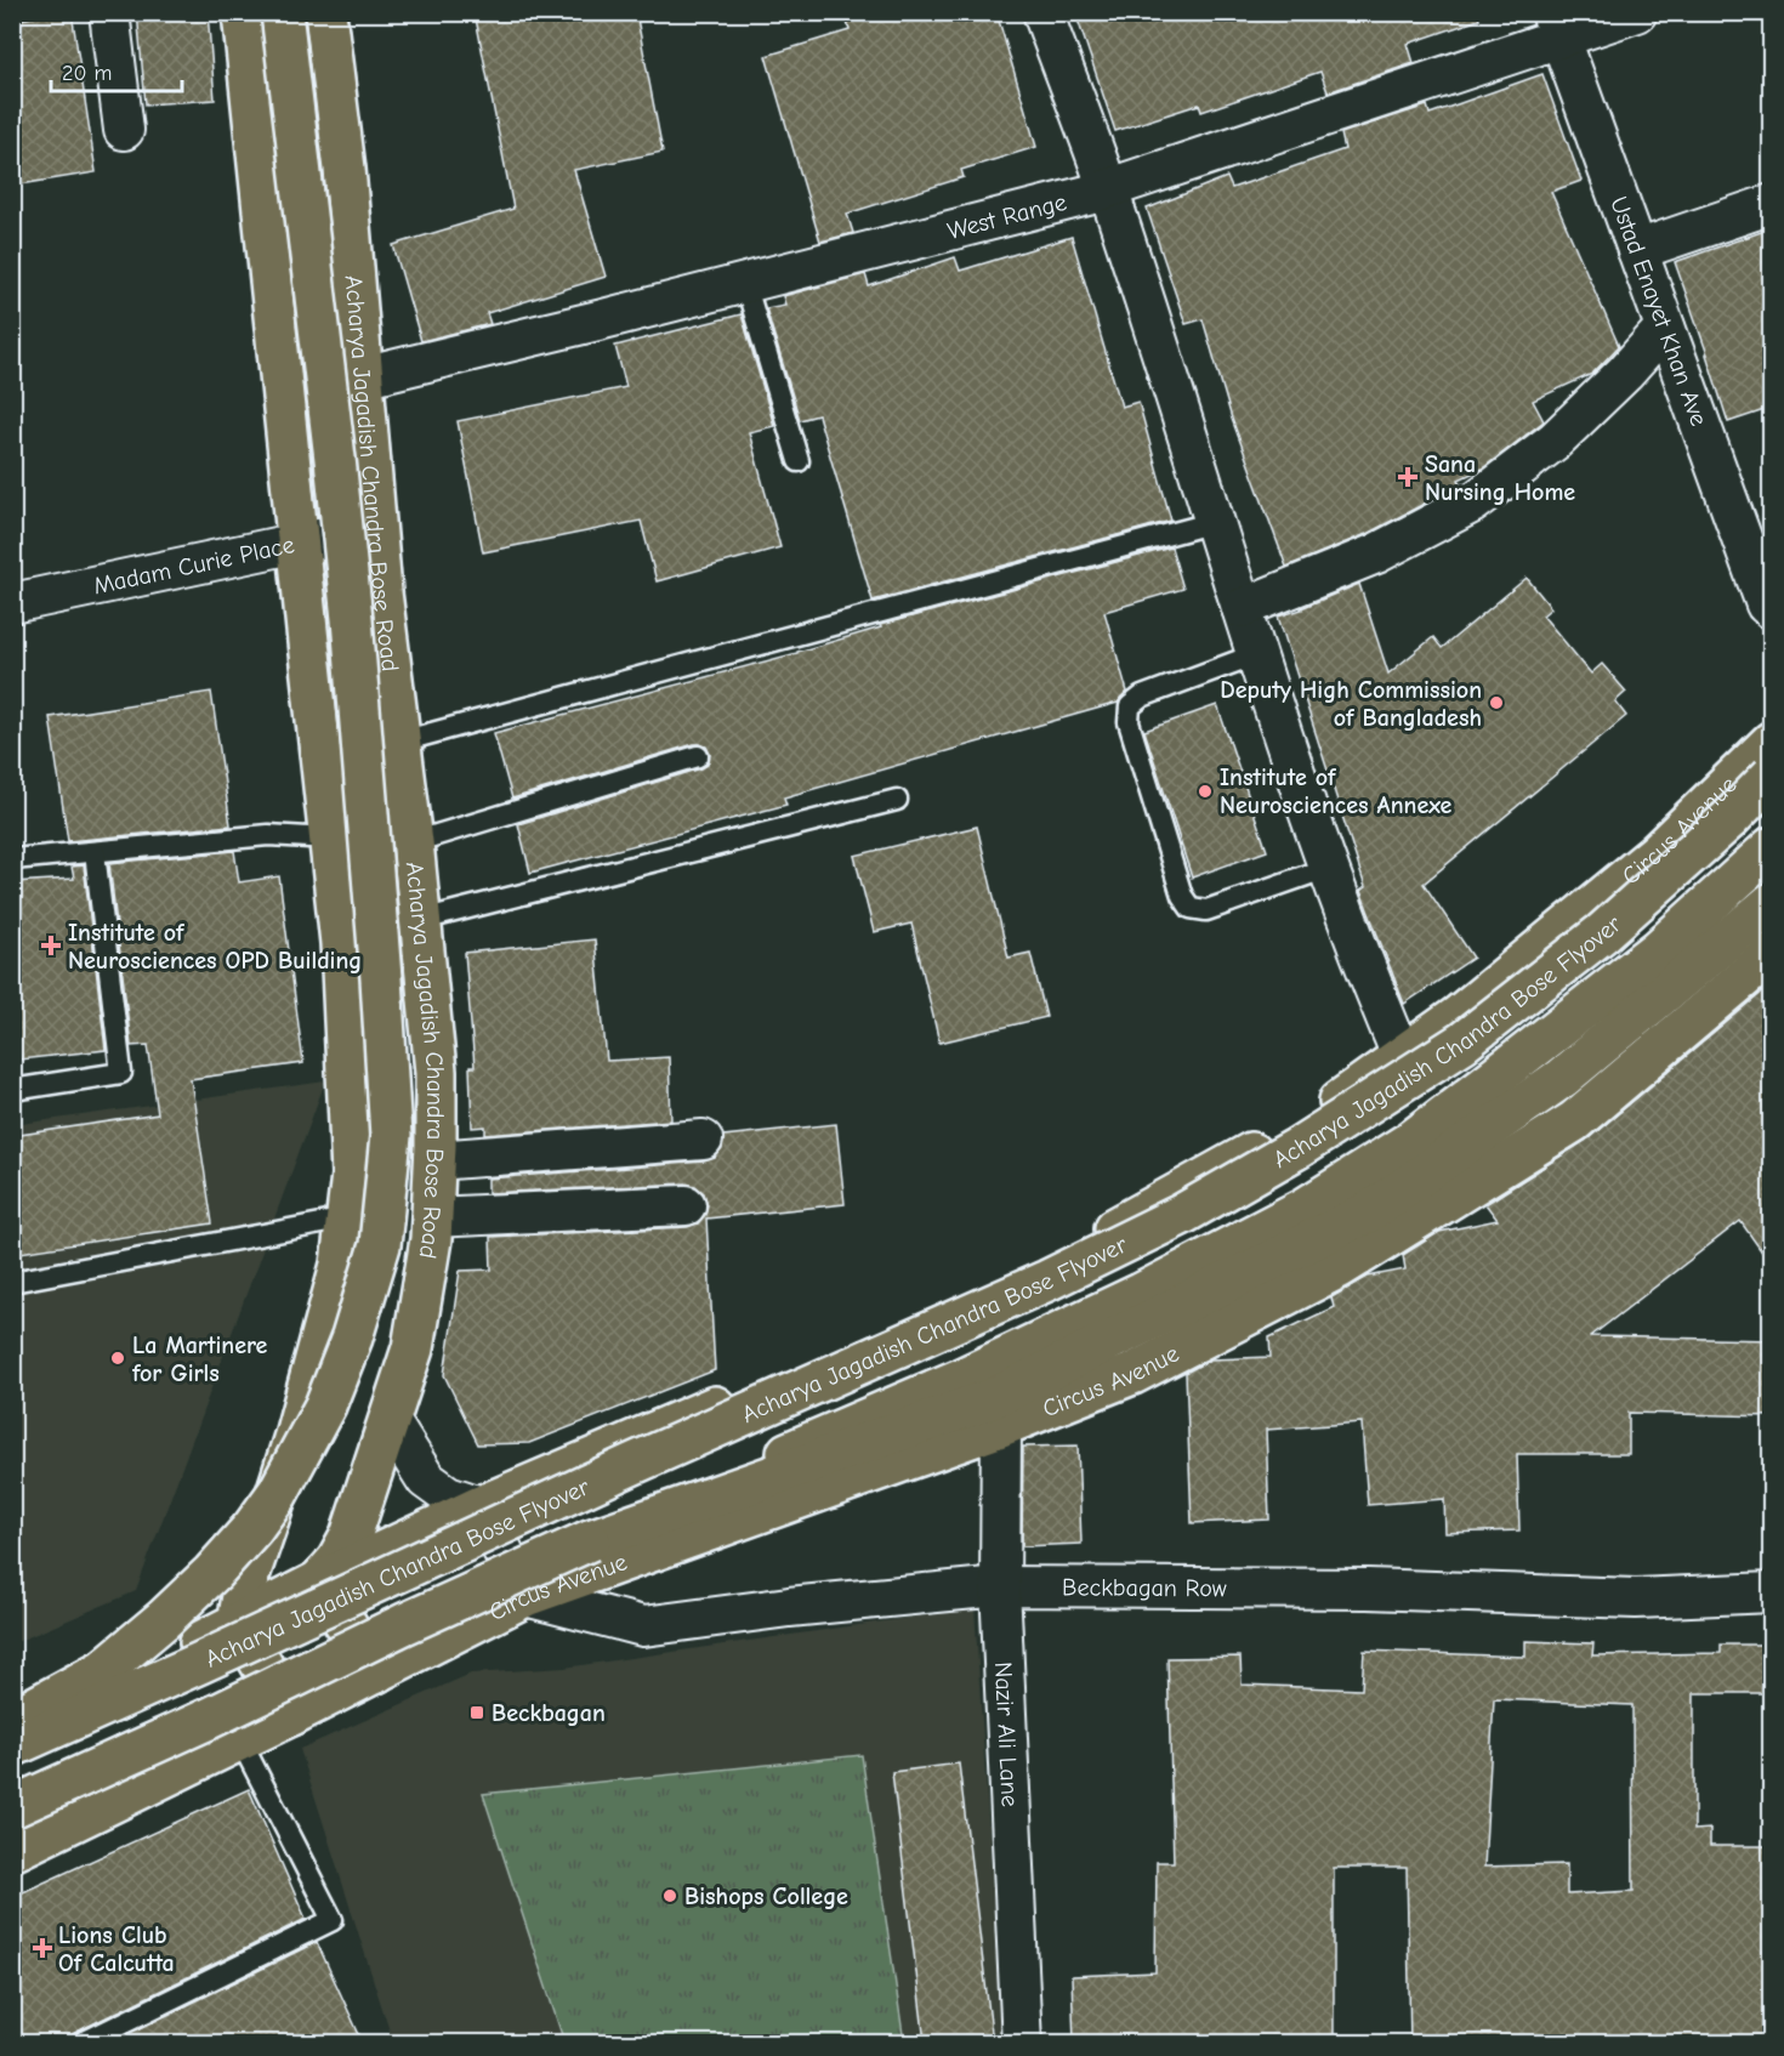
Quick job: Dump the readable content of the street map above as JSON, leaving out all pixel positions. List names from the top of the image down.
{
  "streets": {
    "main road": ["Acharya Jagadish Chandra Bose Road", "Circus Avenue", "Acharya Jagadish Chandra Bose Flyover"],
    "street": [
      "West Range",
      "Ustad Enayet Khan Ave",
      "Madam Curie Place",
      "Beckbagan Row",
      "Nazir Ali Lane"
    ]
  },
  "crossings": [
    ["West Range", "Ustad Enayet Khan Ave"],
    ["West Range", "Acharya Jagadish Chandra Bose Road"],
    ["Acharya Jagadish Chandra Bose Road", "Madam Curie Place"],
    ["Acharya Jagadish Chandra Bose Road", "Circus Avenue"],
    ["Circus Avenue", "Beckbagan Row"],
    ["Circus Avenue", "Nazir Ali Lane"],
    ["Beckbagan Row", "Nazir Ali Lane"]
  ],
  "places": {
    "health": ["Sana Nursing Home", "Institute of Neurosciences OPD Building", "Lions Club Of Calcutta"],
    "other": [
      "Deputy High Commission of Bangladesh",
      "Institute of Neurosciences Annexe",
      "La Martinere for Girls",
      "Bishops College"
    ],
    "transit": ["Beckbagan"]
  },
  "scale_bar": "20 m"
}
